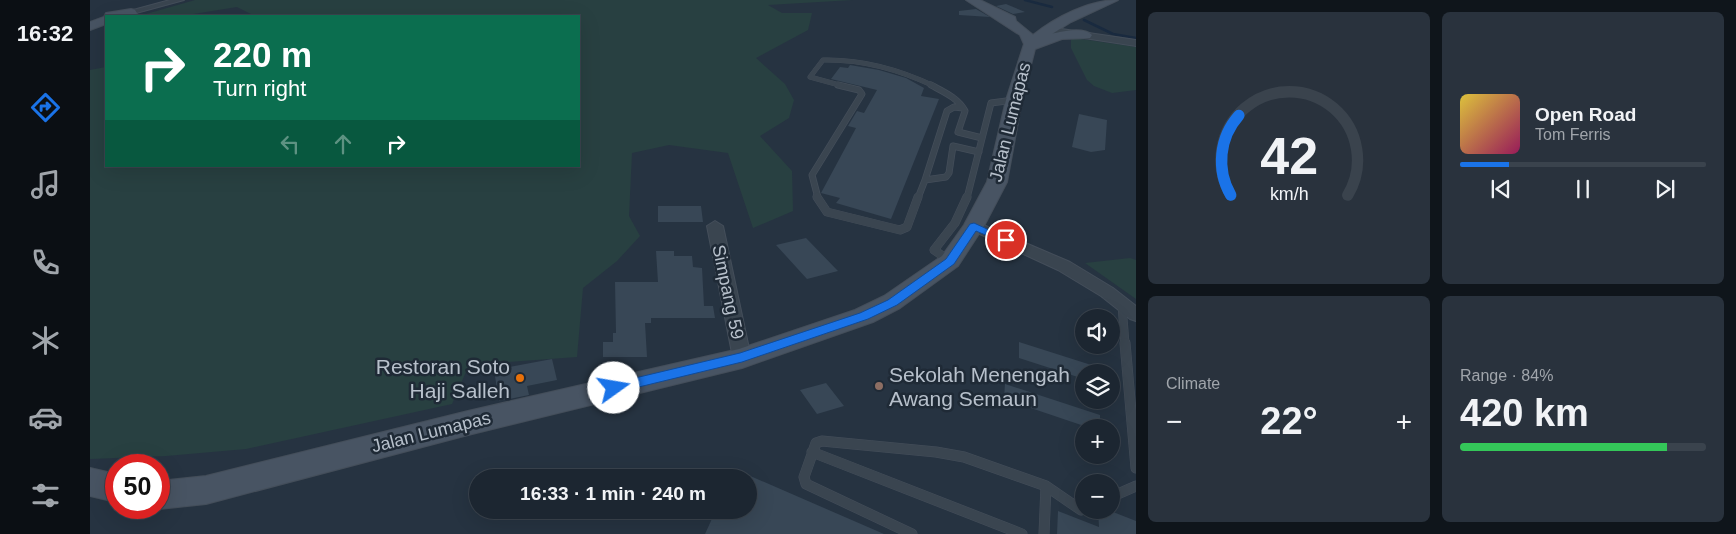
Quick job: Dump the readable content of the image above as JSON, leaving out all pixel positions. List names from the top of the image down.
{
  "streets": {
    "main road": ["Jalan Lumapas"],
    "street": ["Simpang 59"]
  },
  "crossings": [
    ["Jalan Lumapas", "Simpang 59"]
  ],
  "places": ["Restoran Soto Haji Salleh", "Sekolah Menengah Awang Semaun"],
  "page": {
    "tabs": "16:32",
    "turn": ["220 m", "Turn right"],
    "song": ["Open Road", "Tom Ferris"],
    "tile": [
      "Climate",
      ["Range · 84%", "420 km"]
    ],
    "map_buttons": ["+", "−"],
    "heat": ["−", "22°", "+"],
    "limit": "50",
    "trip": "16:33 · 1 min · 240 m",
    "gauge": ["42", "km/h"]
  }
}
